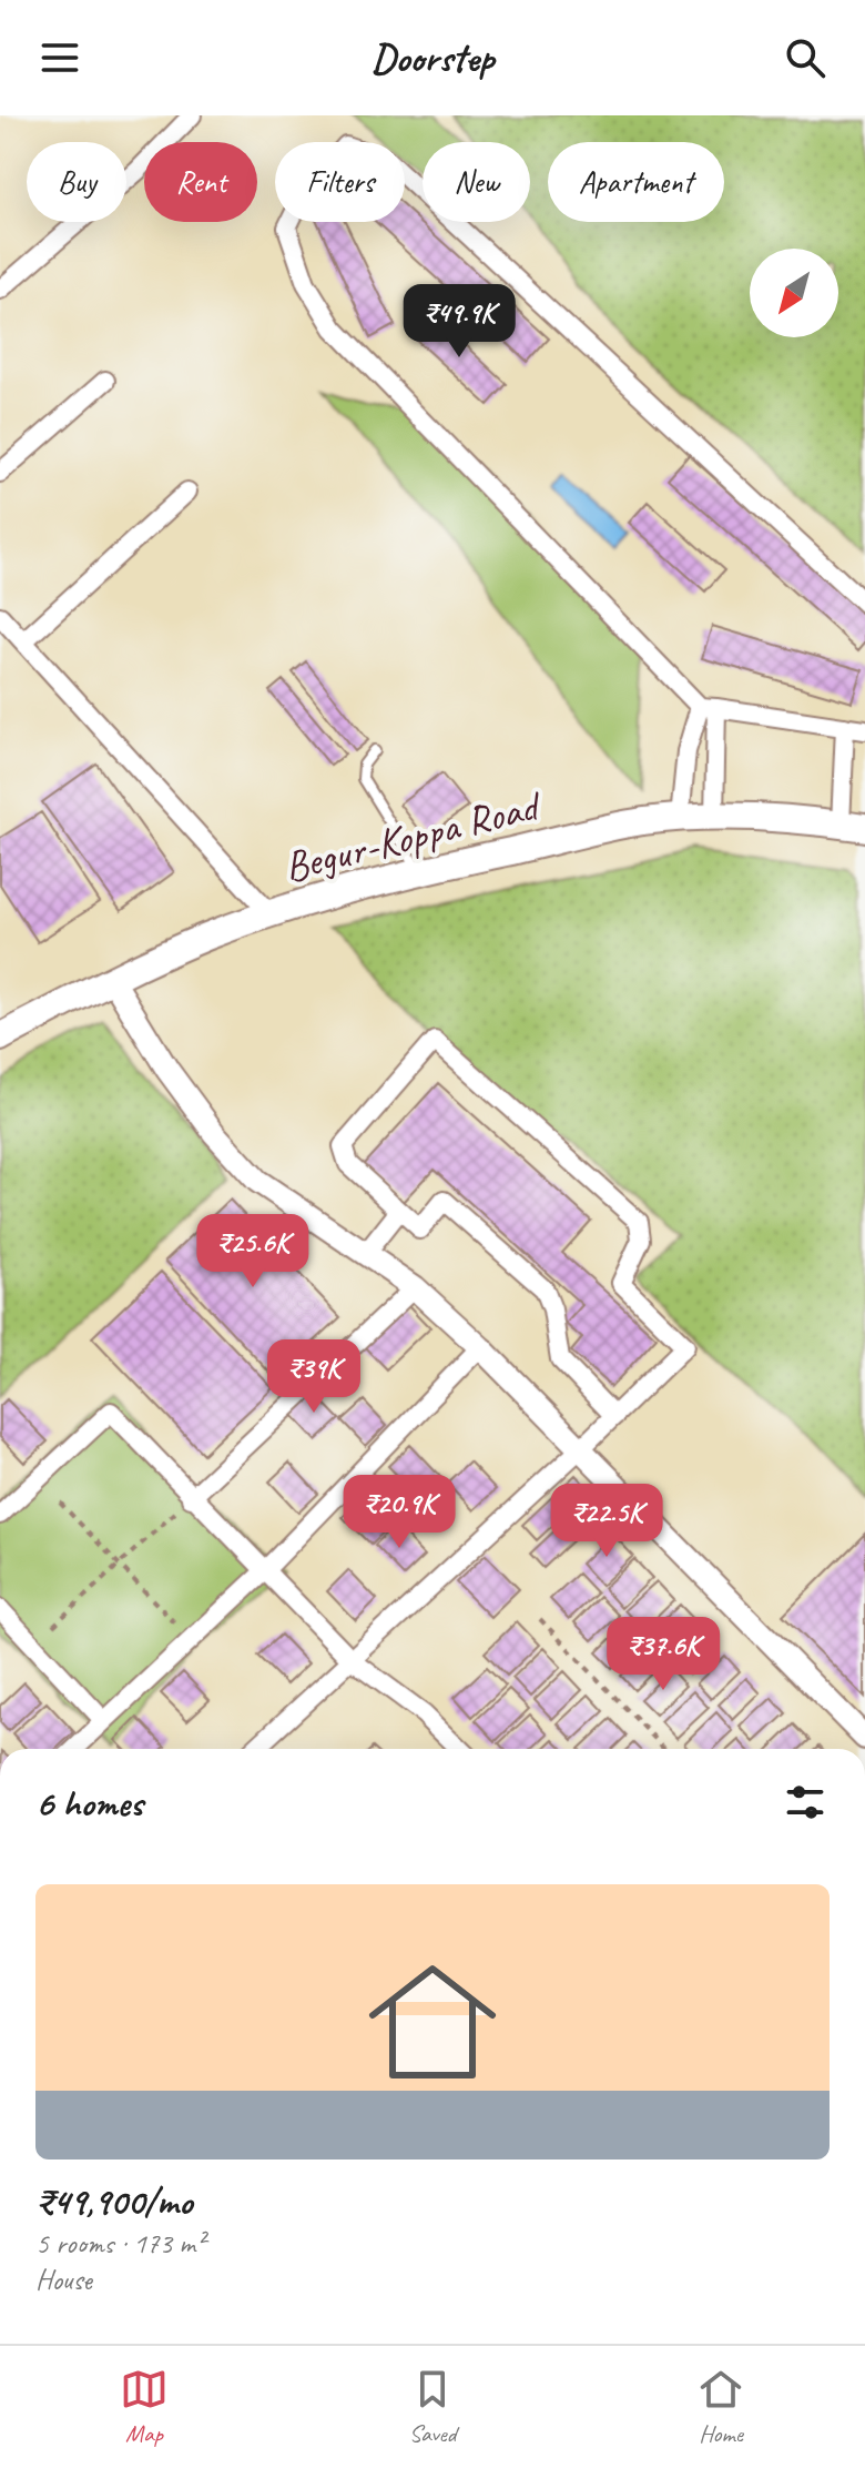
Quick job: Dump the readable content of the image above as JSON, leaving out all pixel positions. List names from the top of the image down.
{
  "streets": {
    "main road": ["Begur-Koppa Road"]
  },
  "north": "bottom left",
  "page": {
    "header": "Doorstep",
    "chip": [
      "Buy",
      "Rent",
      "Filters",
      "New",
      "Apartment"
    ],
    "price": [
      "₹49.9K",
      "₹25.6K",
      "₹39K",
      "₹20.9K",
      "₹22.5K",
      "₹37.6K"
    ],
    "heading": "6 homes",
    "list": [
      {
        "name": "₹49,900/mo",
        "note": "5 rooms · 173 m² · House"
      }
    ],
    "tabs": ["Map", "Saved", "Home"]
  }
}
